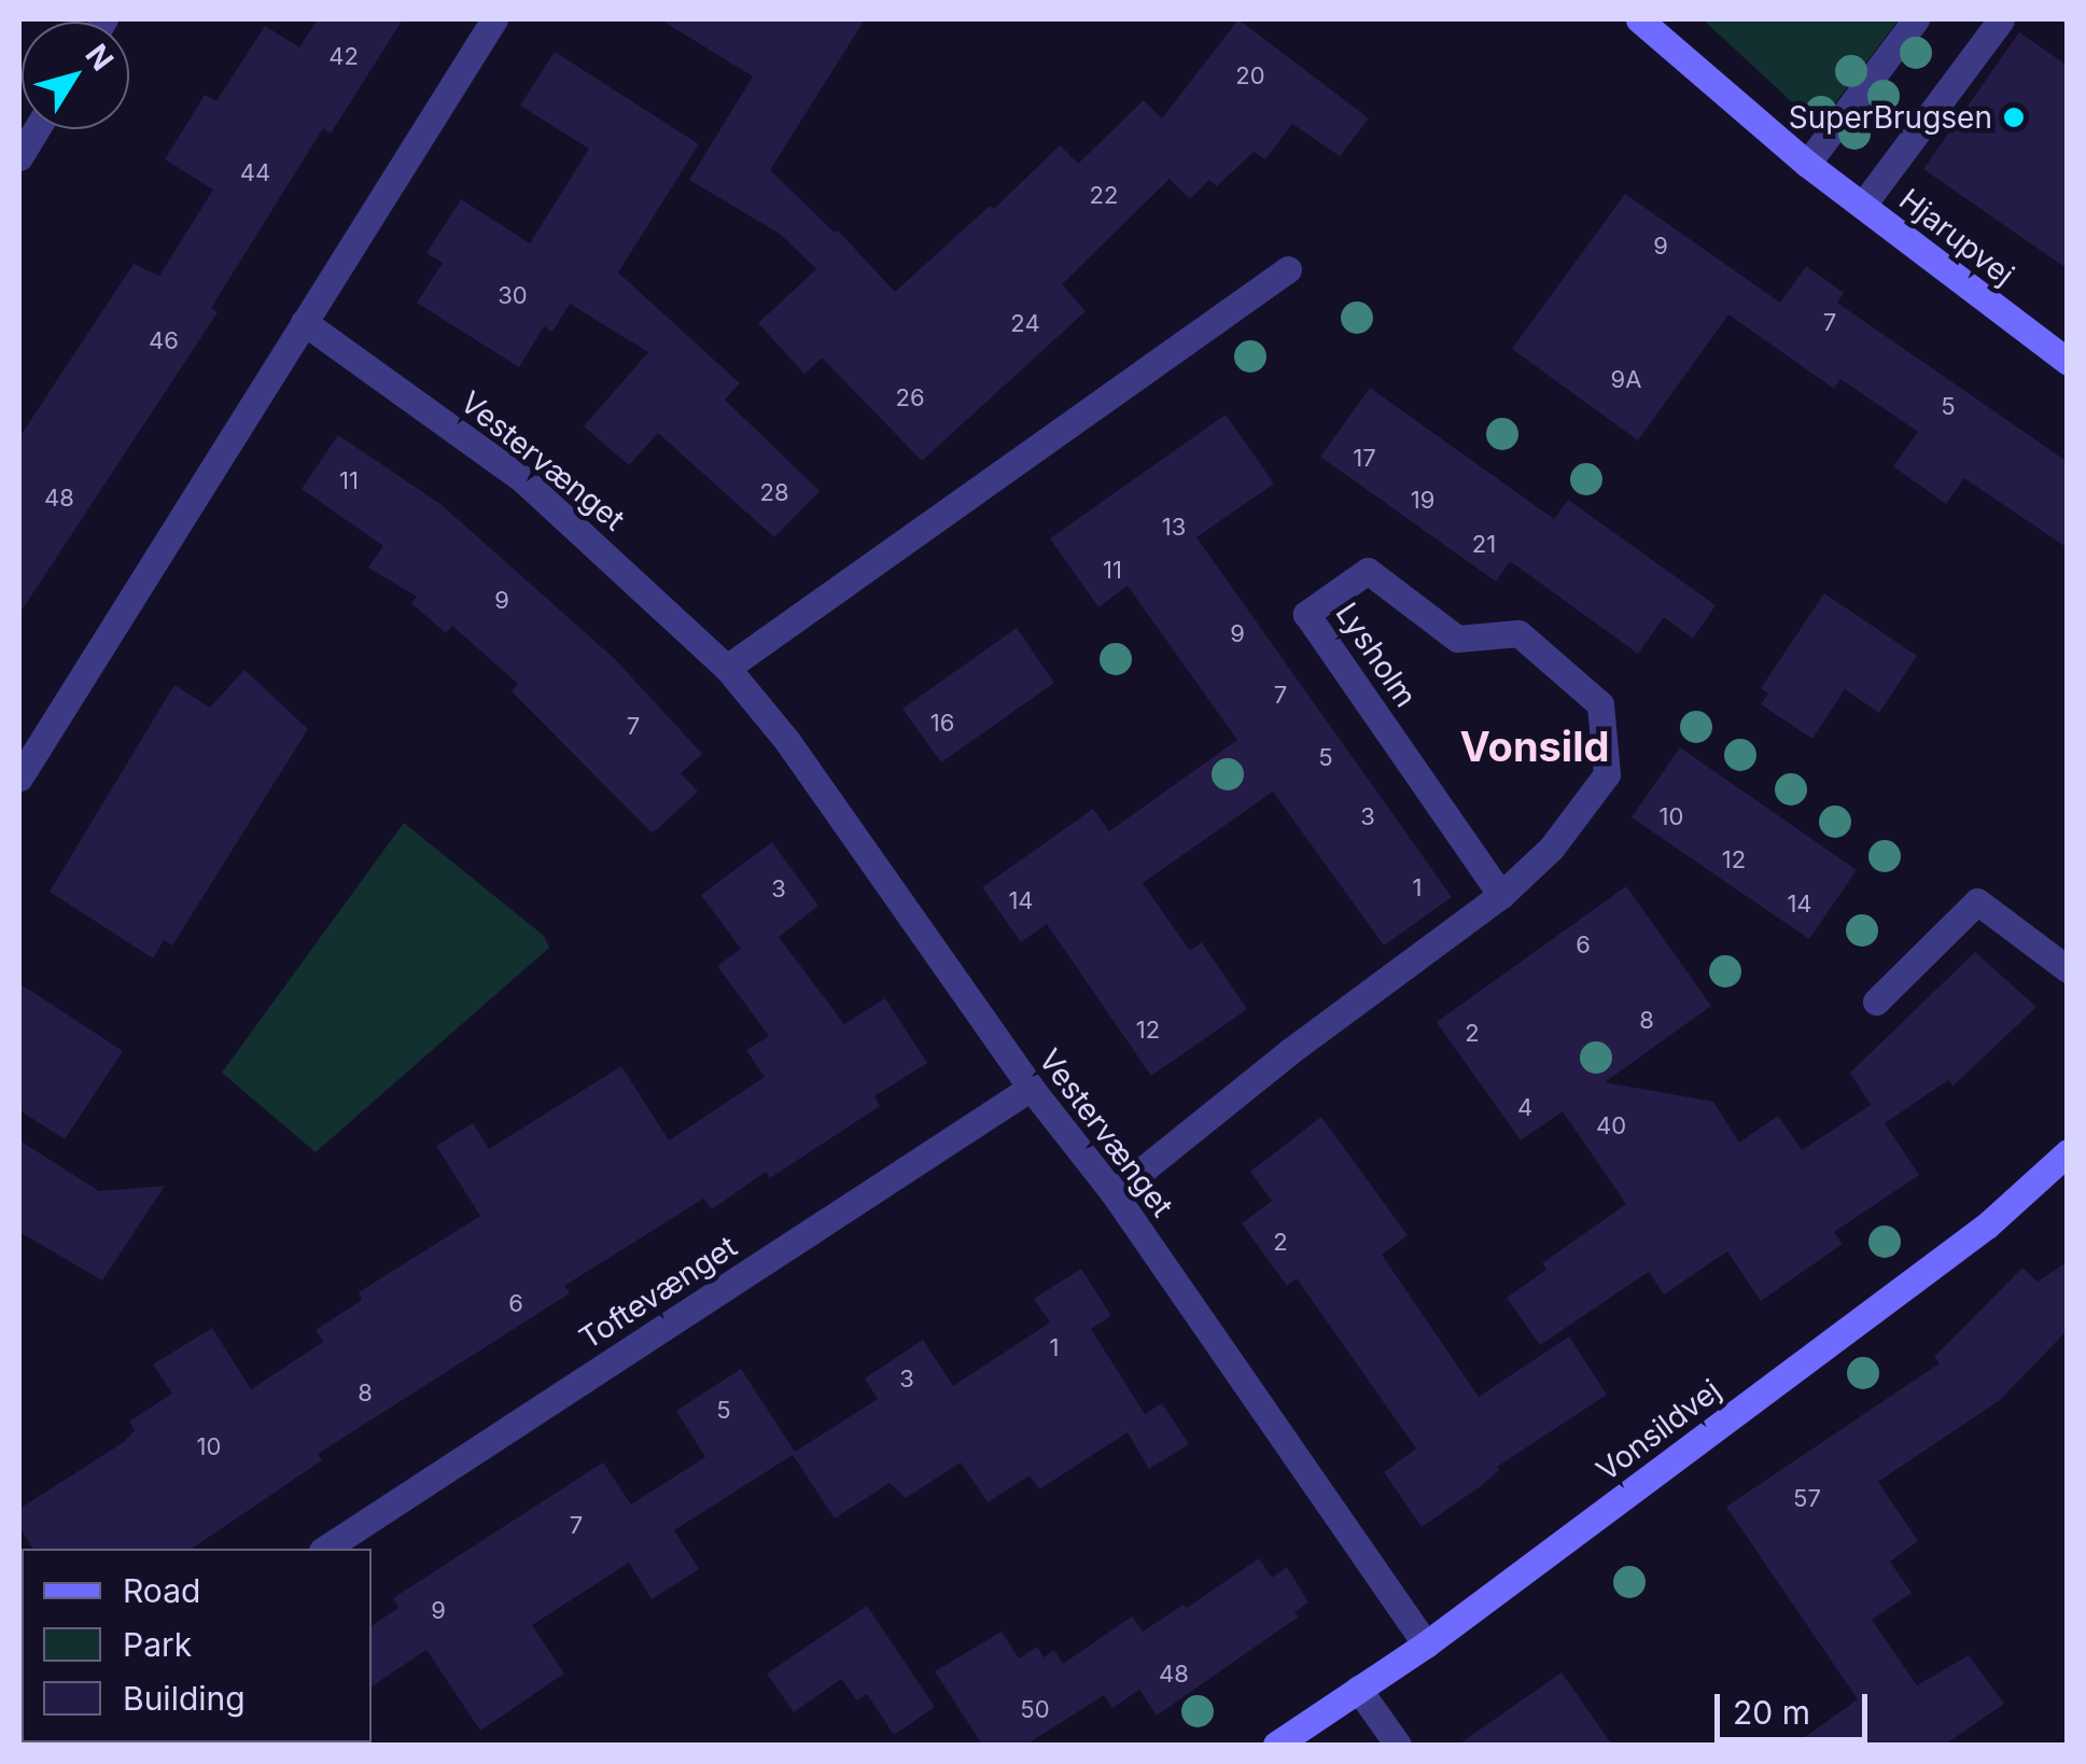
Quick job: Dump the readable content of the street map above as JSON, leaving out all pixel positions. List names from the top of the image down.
{
  "streets": {
    "main road": ["Hjarupvej", "Vonsildvej"],
    "street": ["Vestervænget", "Lysholm", "Toftevænget"]
  },
  "crossings": [
    ["Vestervænget", "Lysholm"],
    ["Vestervænget", "Toftevænget"],
    ["Vestervænget", "Vonsildvej"]
  ],
  "districts": ["Vonsild"],
  "places": ["SuperBrugsen"],
  "house_numbers": [
    "42",
    "20",
    "44",
    "22",
    "9",
    "30",
    "7",
    "24",
    "46",
    "9A",
    "26",
    "5",
    "17",
    "11",
    "28",
    "48",
    "19",
    "13",
    "21",
    "11",
    "9",
    "9",
    "7",
    "16",
    "7",
    "5",
    "3",
    "10",
    "12",
    "1",
    "3",
    "14",
    "14",
    "6",
    "8",
    "12",
    "2",
    "4",
    "40",
    "2",
    "6",
    "1",
    "3",
    "8",
    "5",
    "10",
    "57",
    "7",
    "9",
    "48",
    "50"
  ],
  "legend": ["Road", "Park", "Building"],
  "scale_bar": "20 m",
  "north": "top right"
}
